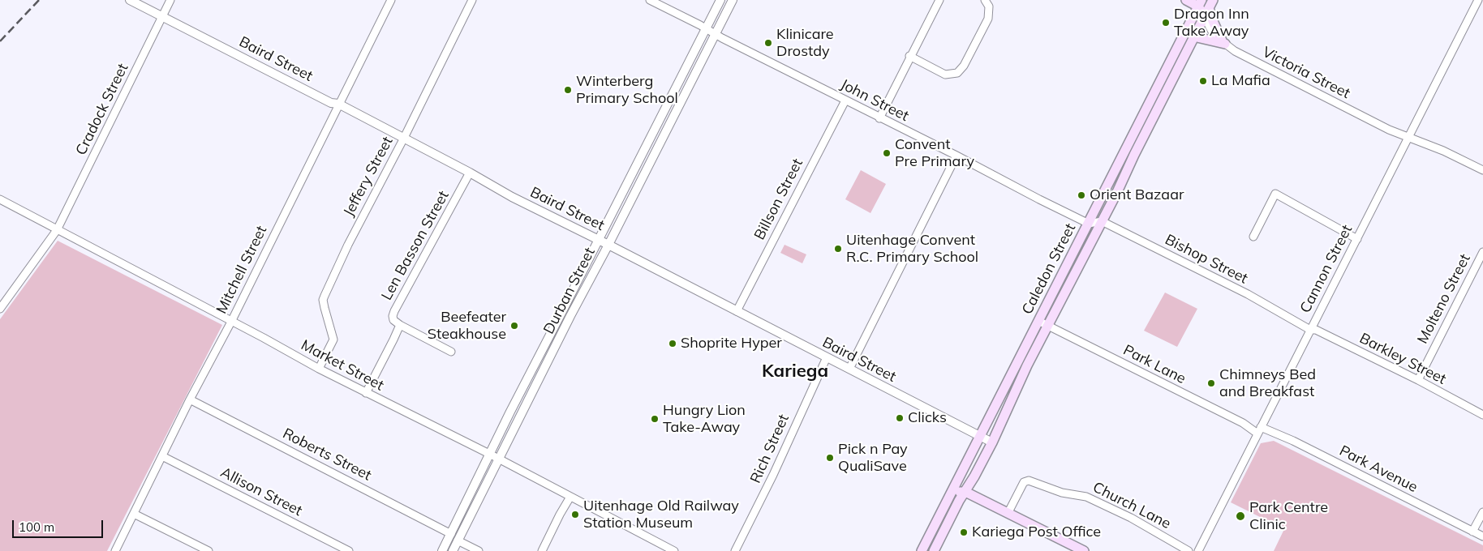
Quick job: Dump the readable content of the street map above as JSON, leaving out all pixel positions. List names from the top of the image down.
{
  "streets": {
    "main road": ["Caledon Street"],
    "street": [
      "Baird Street",
      "Victoria Street",
      "John Street",
      "Cradock Street",
      "Jeffery Street",
      "Billson Street",
      "Len Basson Street",
      "Bishop Street",
      "Cannon Street",
      "Mitchell Street",
      "Durban Street",
      "Molteno Street",
      "Barkley Street",
      "Park Lane",
      "Market Street",
      "Rich Street",
      "Roberts Street",
      "Park Avenue",
      "Allison Street",
      "Church Lane"
    ]
  },
  "crossings": [
    ["Baird Street", "Cradock Street"],
    ["Baird Street", "Jeffery Street"],
    ["Baird Street", "Billson Street"],
    ["Baird Street", "Len Basson Street"],
    ["Baird Street", "Caledon Street"],
    ["Baird Street", "Mitchell Street"],
    ["Baird Street", "Durban Street"],
    ["Baird Street", "Rich Street"],
    ["Victoria Street", "Cannon Street"],
    ["John Street", "Billson Street"],
    ["John Street", "Caledon Street"],
    ["John Street", "Durban Street"],
    ["Cradock Street", "Market Street"],
    ["Jeffery Street", "Market Street"],
    ["Bishop Street", "Caledon Street"],
    ["Bishop Street", "Cannon Street"],
    ["Bishop Street", "Barkley Street"],
    ["Caledon Street", "Park Lane"],
    ["Cannon Street", "Barkley Street"],
    ["Cannon Street", "Park Lane"],
    ["Cannon Street", "Park Avenue"],
    ["Mitchell Street", "Market Street"],
    ["Mitchell Street", "Roberts Street"],
    ["Mitchell Street", "Allison Street"],
    ["Durban Street", "Market Street"],
    ["Durban Street", "Roberts Street"],
    ["Molteno Street", "Barkley Street"],
    ["Park Lane", "Park Avenue"]
  ],
  "districts": ["Kariega"],
  "places": [
    "Dragon Inn Take Away",
    "Klinicare Drostdy",
    "La Mafia",
    "Winterberg Primary School",
    "Convent Pre Primary",
    "Orient Bazaar",
    "Uitenhage Convent R.C. Primary School",
    "Beefeater Steakhouse",
    "Shoprite Hyper",
    "Chimneys Bed and Breakfast",
    "Clicks",
    "Hungry Lion Take-Away",
    "Pick n Pay QualiSave",
    "Uitenhage Old Railway Station Museum",
    "Park Centre Clinic",
    "Kariega Post Office"
  ],
  "scale_bar": "100 m"
}
